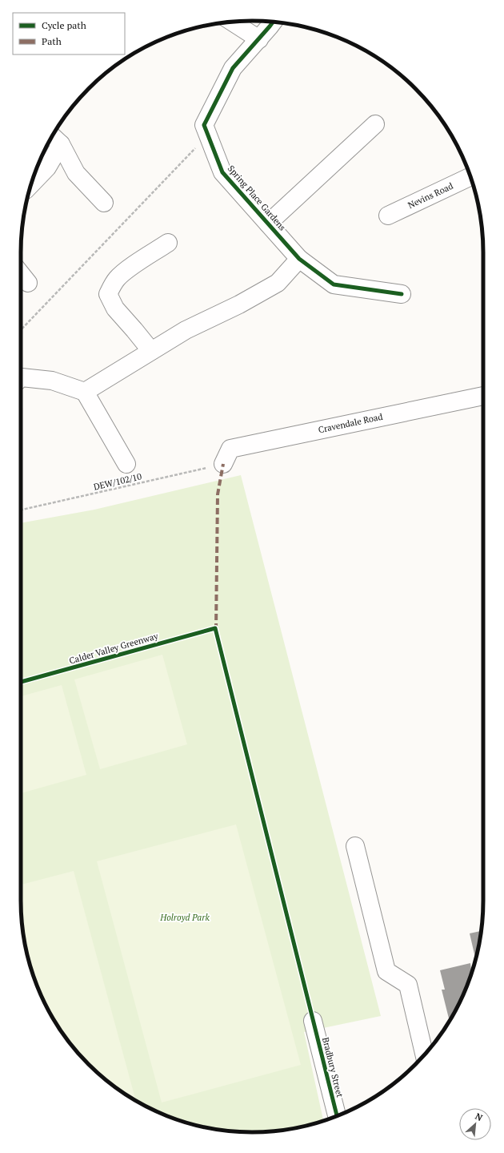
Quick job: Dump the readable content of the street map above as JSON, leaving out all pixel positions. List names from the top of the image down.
{
  "streets": {
    "street": [
      "Nevins Road",
      "Spring Place Gardens",
      "Cravendale Road",
      "Bradbury Street"
    ],
    "path": ["DEW/102/10"],
    "cycle path": ["Calder Valley Greenway"]
  },
  "crossings": [
    ["Cravendale Road", "DEW/102/10"]
  ],
  "parks": ["Holroyd Park"],
  "legend": ["Cycle path", "Path"],
  "north": "top right"
}
